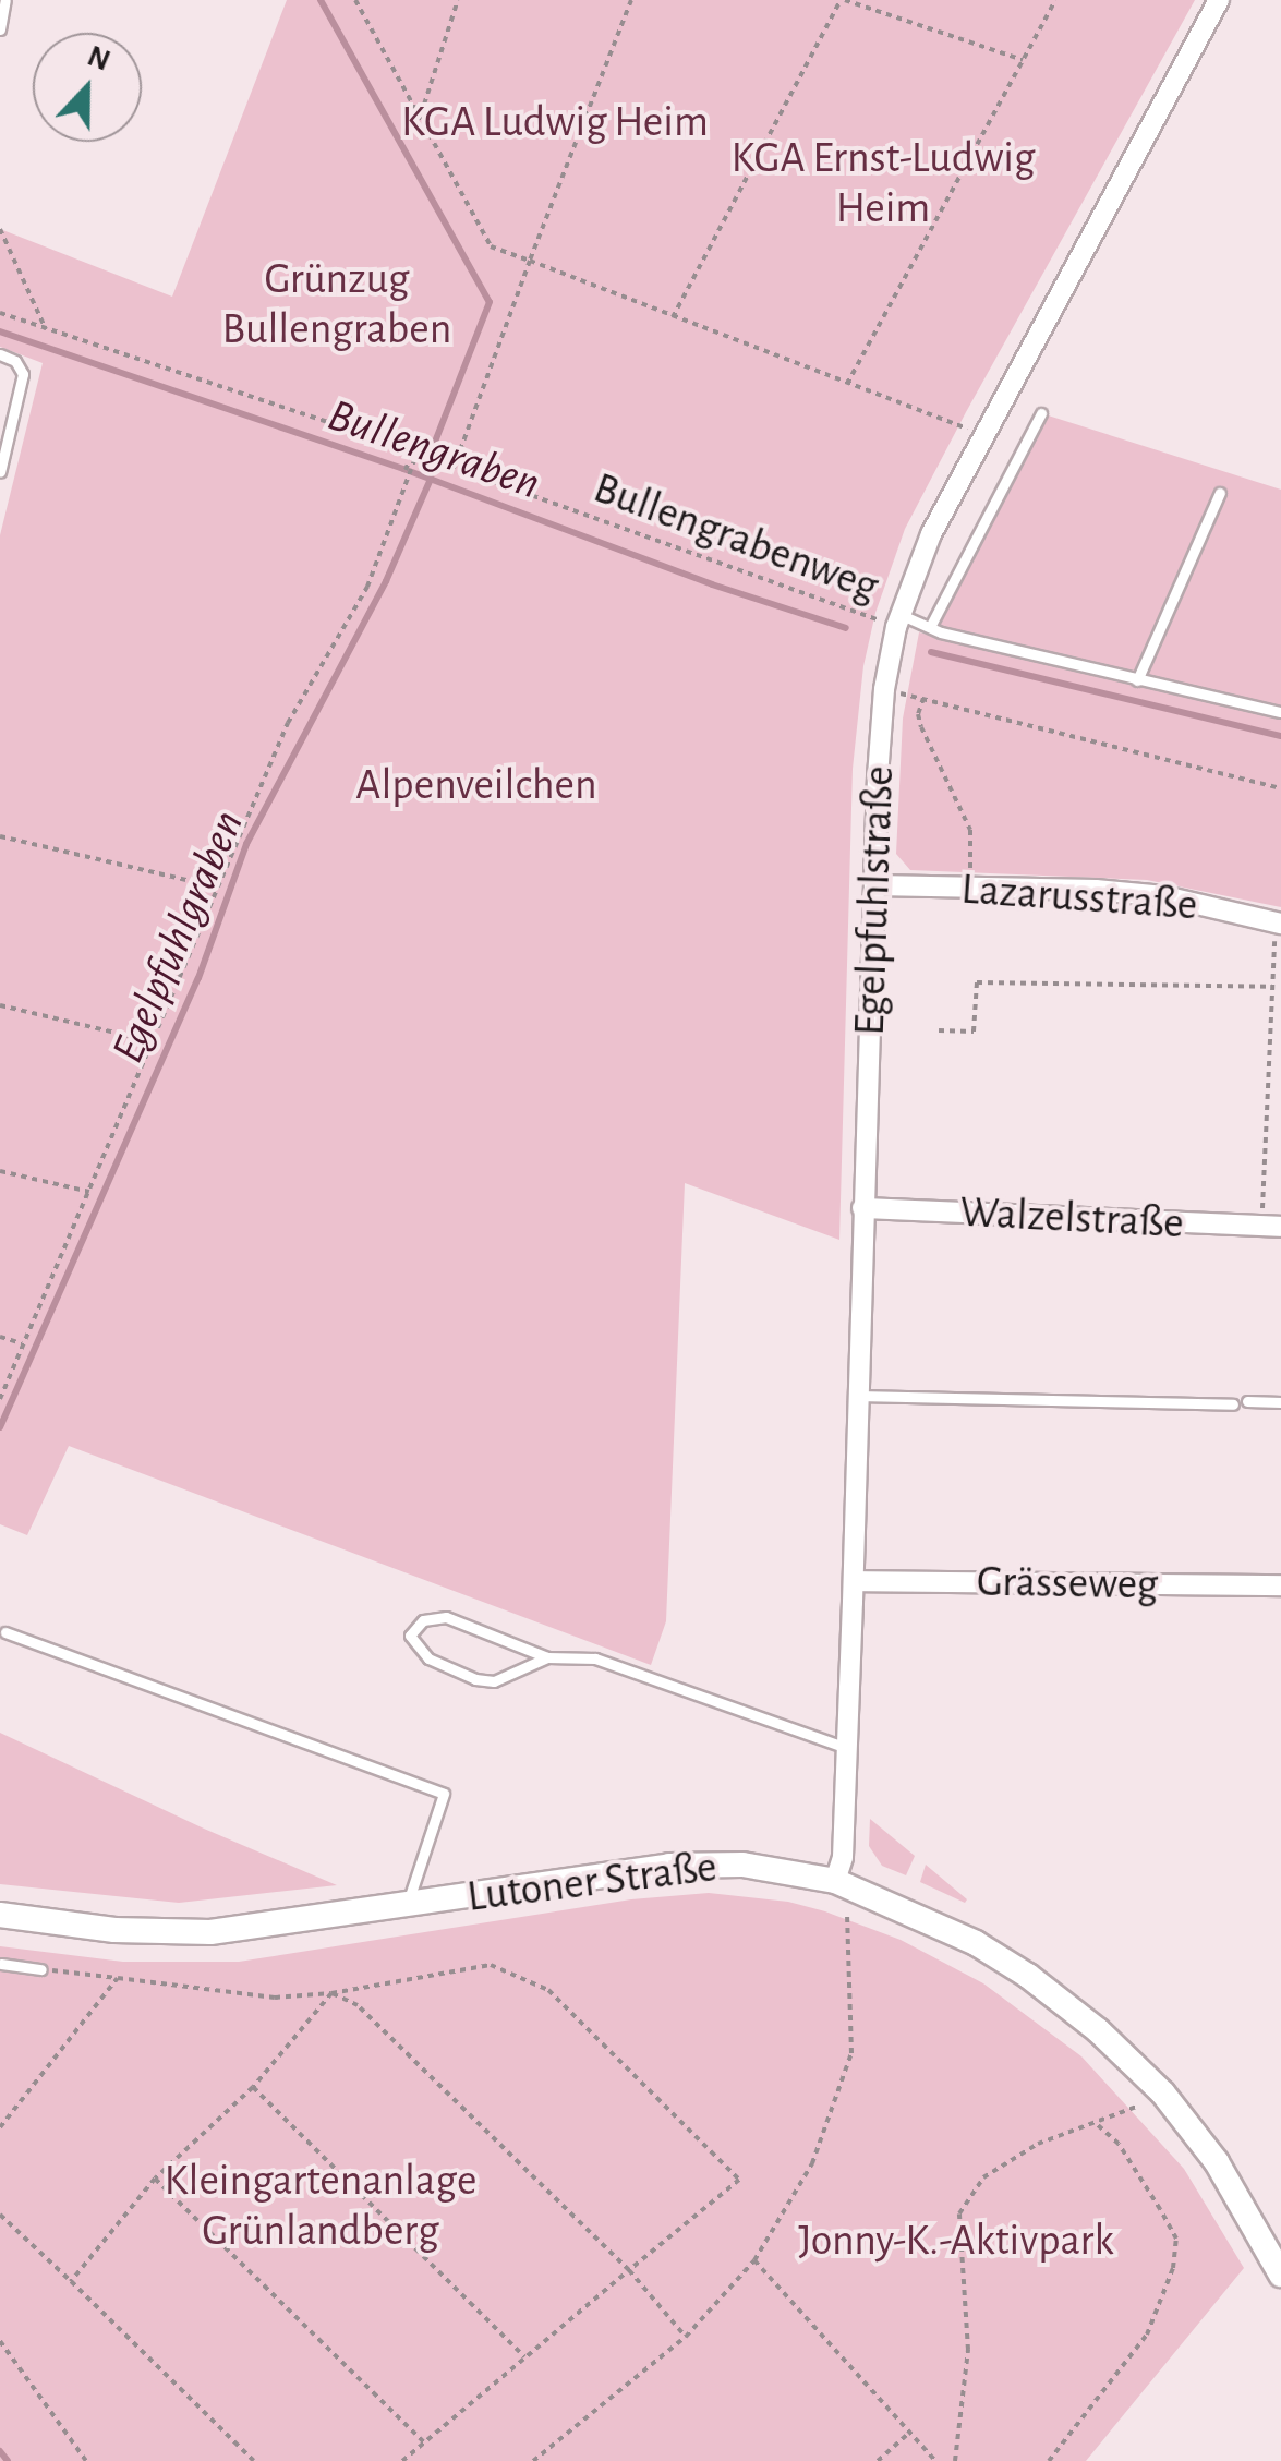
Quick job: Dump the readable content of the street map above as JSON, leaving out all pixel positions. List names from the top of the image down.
{
  "streets": {
    "street": [
      "Lazarusstraße",
      "Egelpfuhlstraße",
      "Walzelstraße",
      "Grässeweg",
      "Lutoner Straße"
    ],
    "path": ["Bullengrabenweg"]
  },
  "crossings": [
    ["Bullengrabenweg", "Egelpfuhlstraße"],
    ["Lazarusstraße", "Egelpfuhlstraße"],
    ["Egelpfuhlstraße", "Walzelstraße"],
    ["Egelpfuhlstraße", "Grässeweg"],
    ["Egelpfuhlstraße", "Lutoner Straße"]
  ],
  "water": ["Bullengraben", "Egelpfuhlgraben"],
  "parks": [
    "KGA Ludwig Heim",
    "KGA Ernst-Ludwig Heim",
    "Grünzug Bullengraben",
    "Alpenveilchen",
    "Kleingartenanlage Grünlandberg",
    "Jonny-K.-Aktivpark"
  ],
  "north": "top"
}
